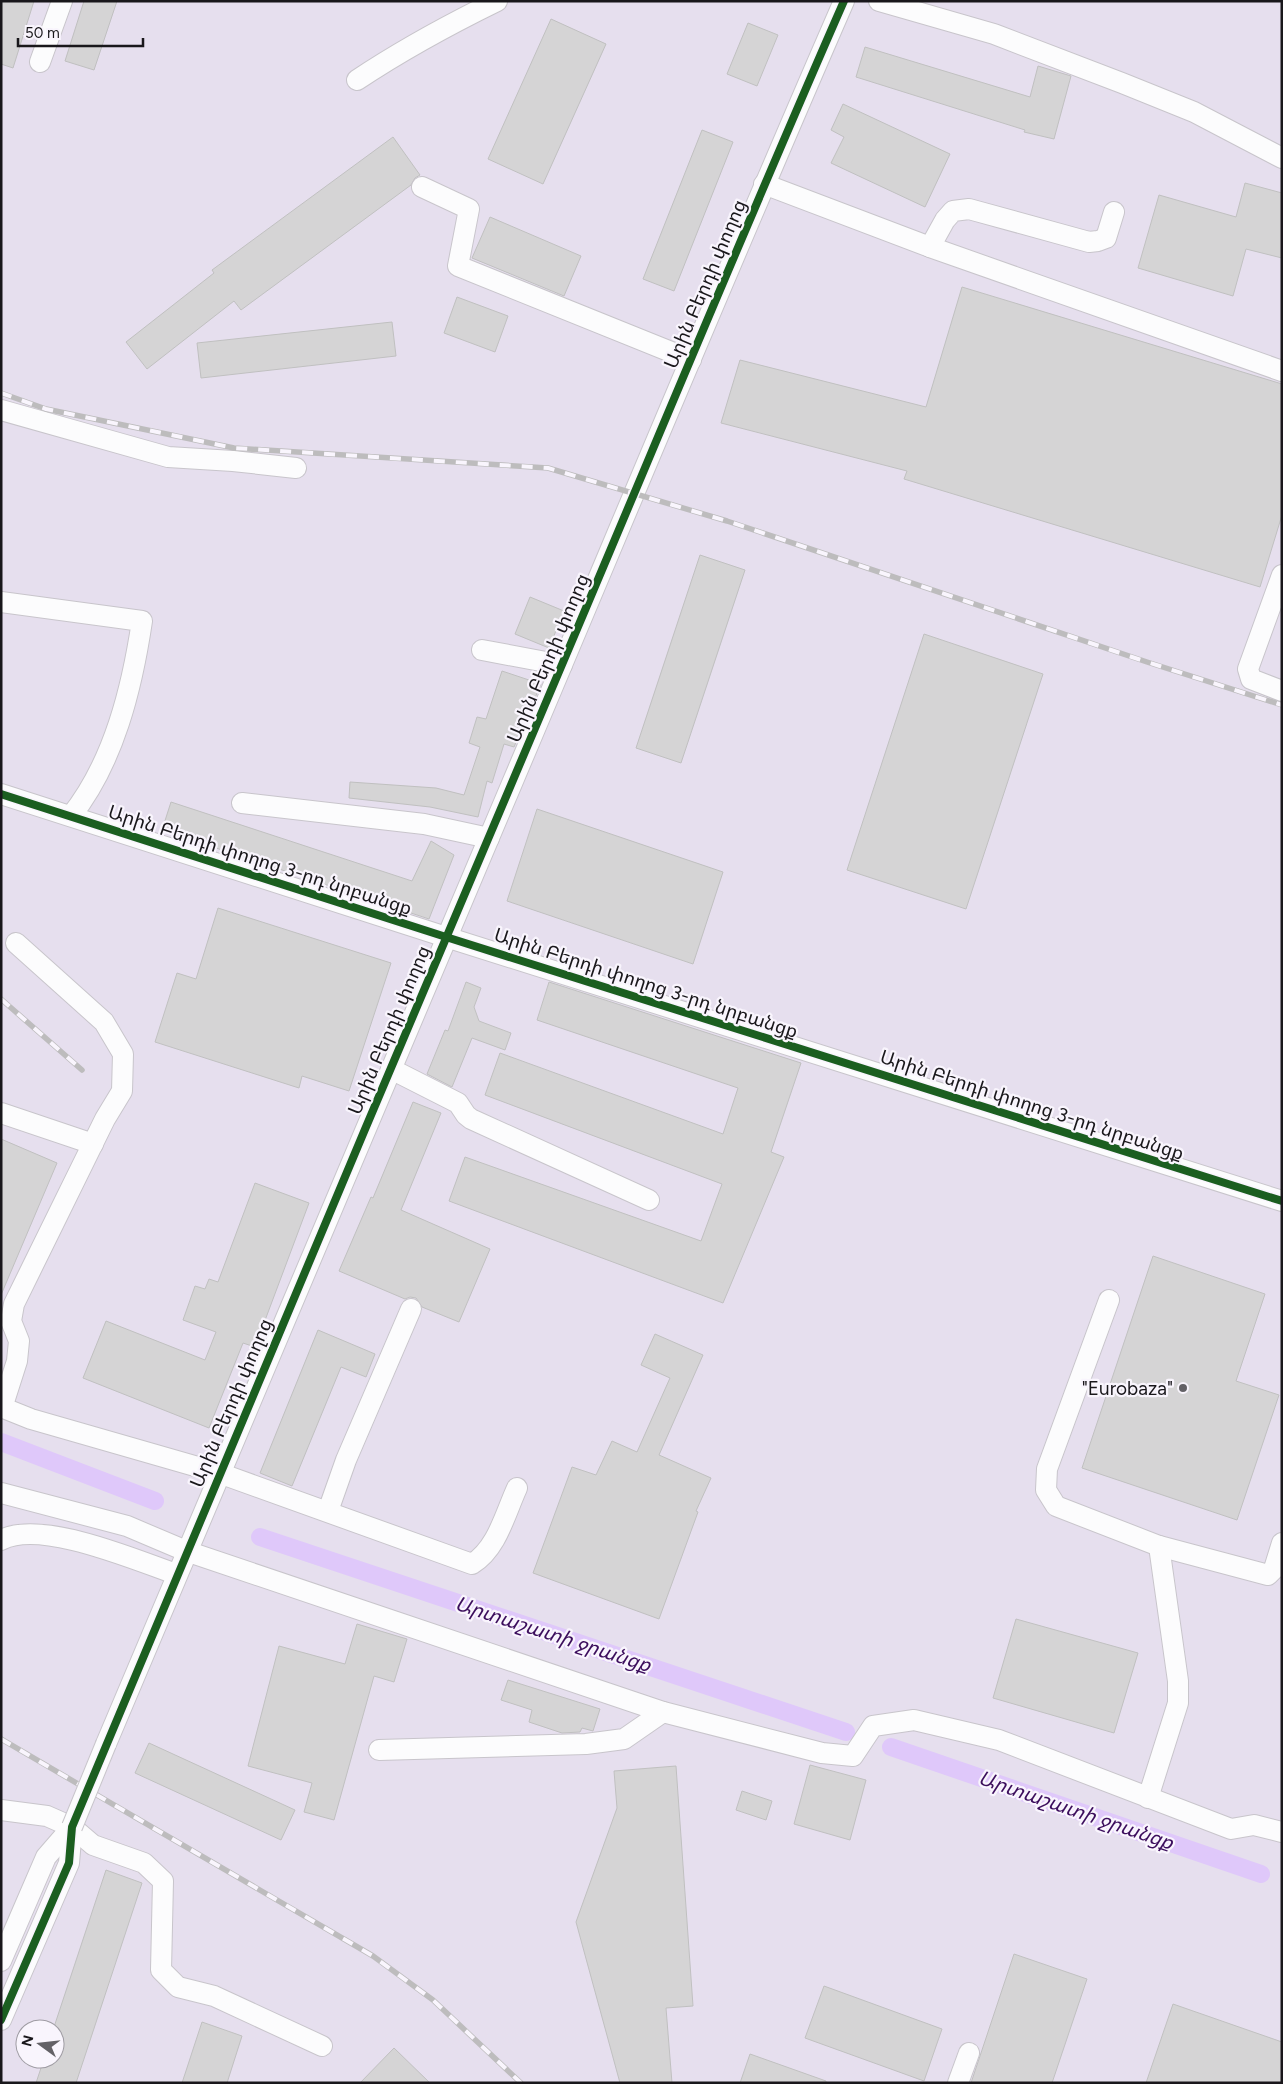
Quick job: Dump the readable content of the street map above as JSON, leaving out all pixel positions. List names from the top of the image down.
{
  "streets": {
    "street": ["Արին Բերդի փողոց", "Արին Բերդի փողոց 3-րդ նրբանցք"]
  },
  "crossings": [
    ["Արին Բերդի փողոց", "Արին Բերդի փողոց 3-րդ նրբանցք"]
  ],
  "water": ["Արտաշատի ջրանցք"],
  "places": ["\"Eurobaza\""],
  "scale_bar": "50 m",
  "north": "left"
}
